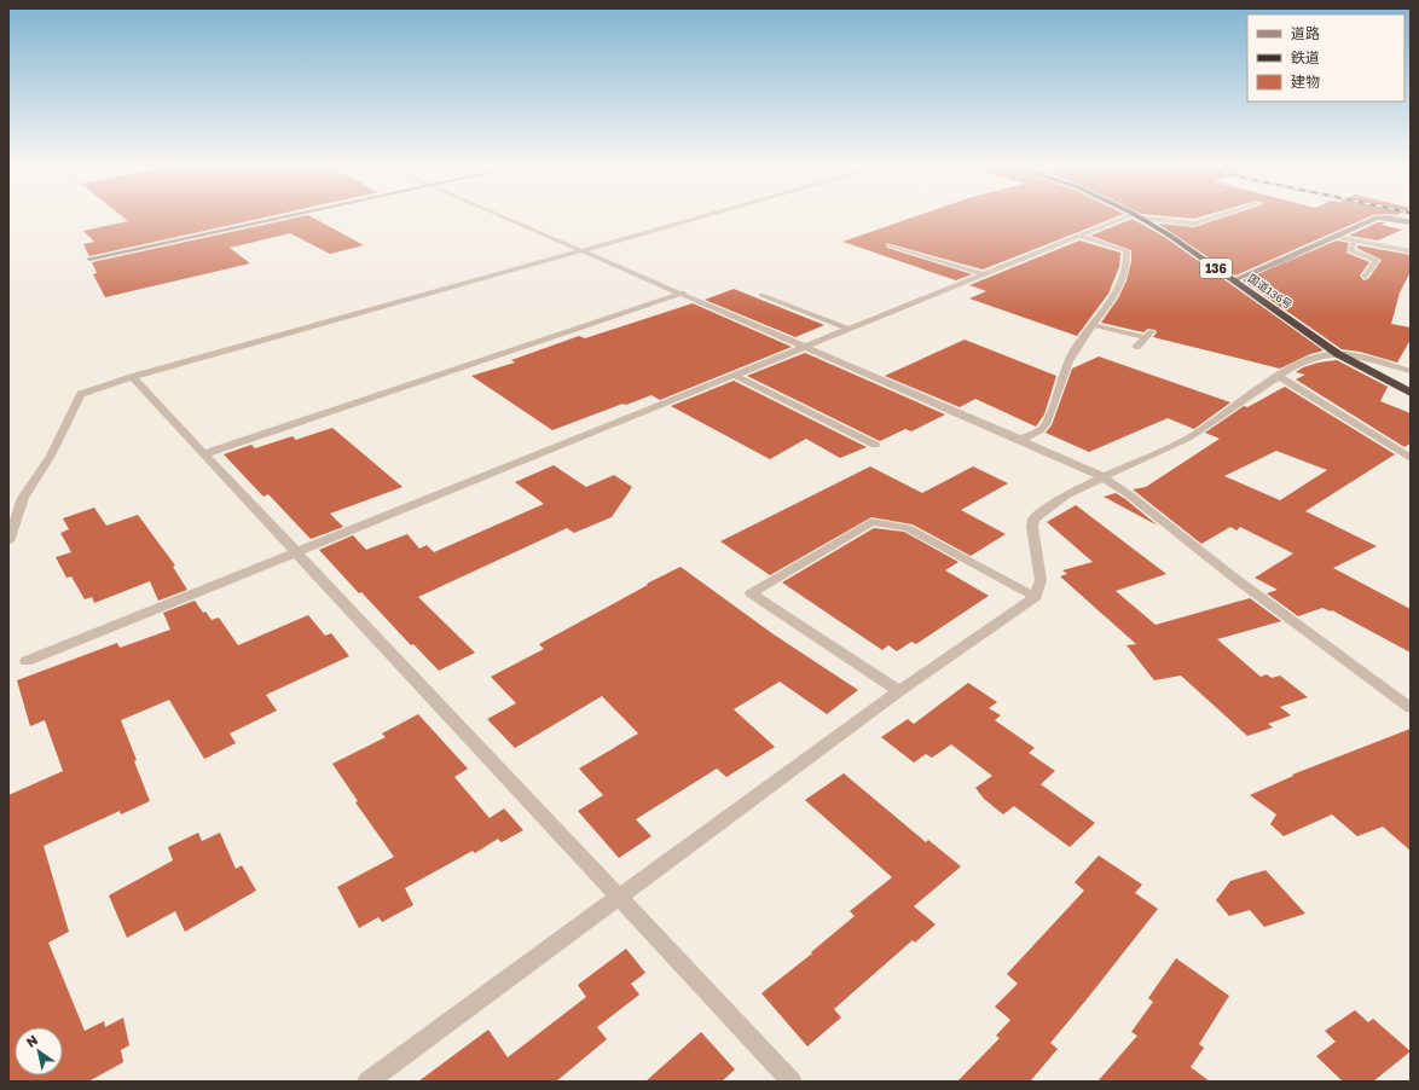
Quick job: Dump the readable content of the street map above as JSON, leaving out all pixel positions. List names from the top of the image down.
{
  "streets": {
    "highway": ["136", "国道136号"]
  },
  "legend": ["道路", "鉄道", "建物"],
  "north": "top left"
}
